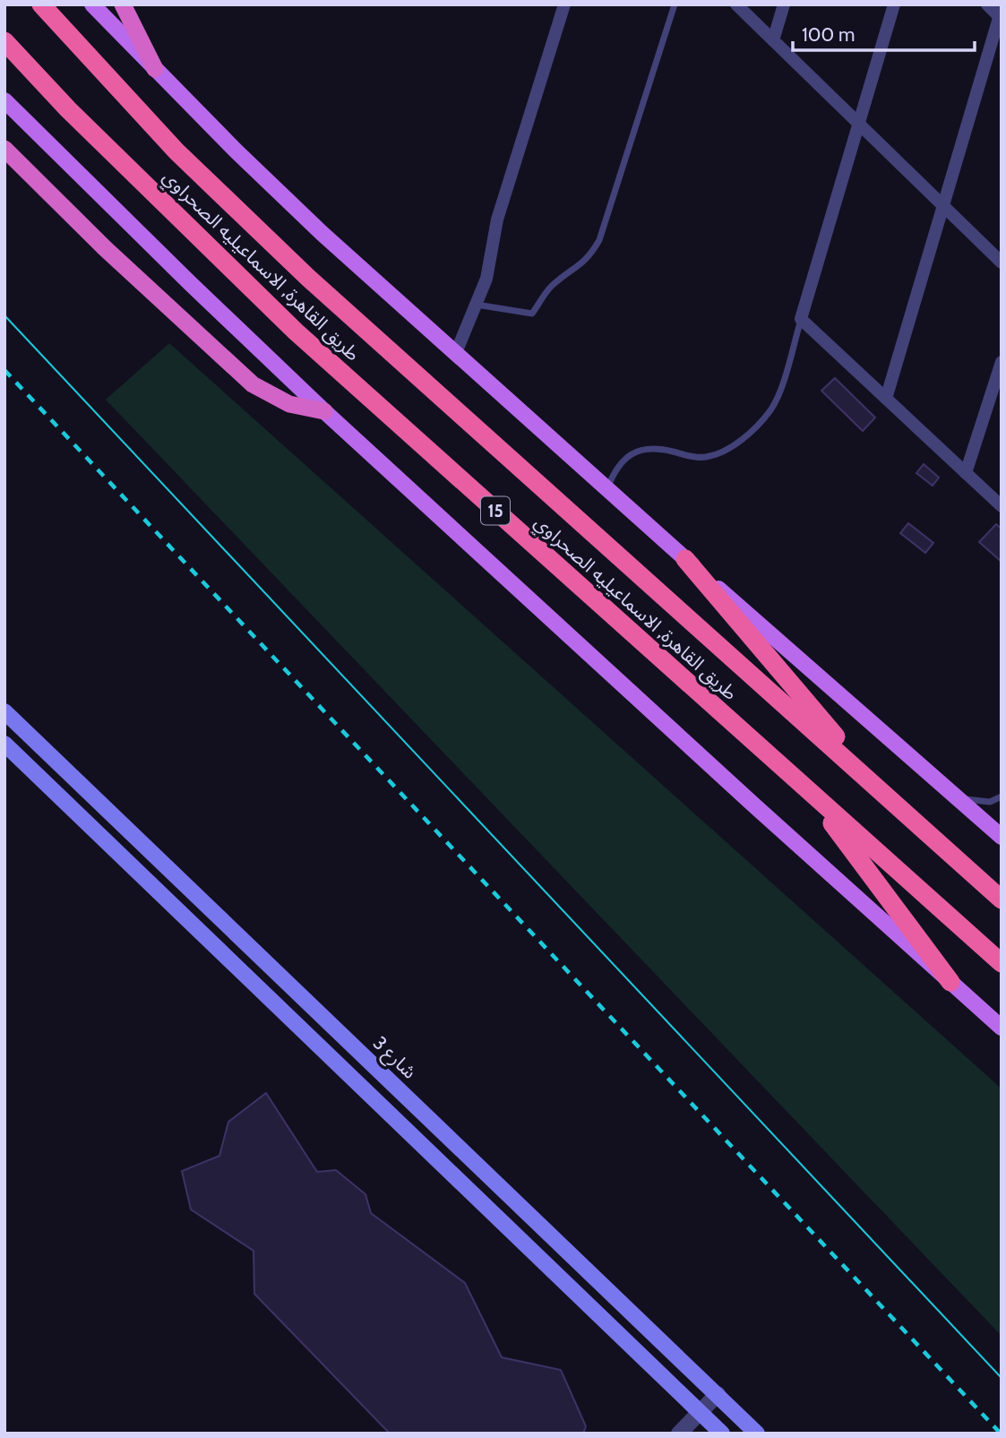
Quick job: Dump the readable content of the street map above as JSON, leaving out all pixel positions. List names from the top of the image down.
{
  "streets": {
    "highway": ["طريق القاهرة, الاسماعيليه الصحراوي", "15"],
    "main road": ["شارع 3"]
  },
  "scale_bar": "100 m"
}
